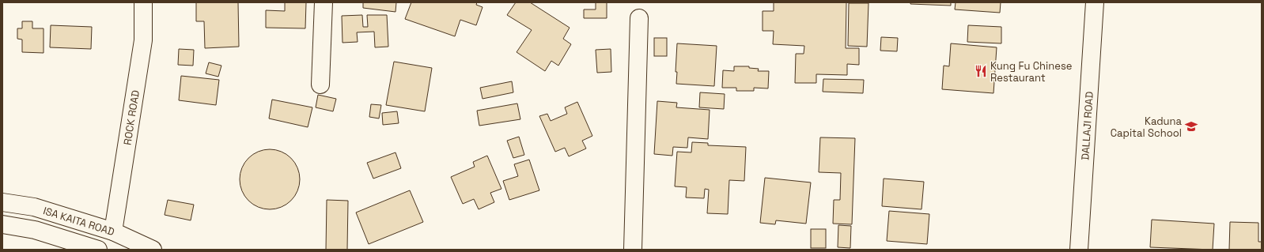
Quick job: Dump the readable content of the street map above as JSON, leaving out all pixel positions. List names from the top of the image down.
{
  "streets": {
    "street": ["ROCK ROAD", "DALLAJI ROAD", "ISA KAITA ROAD"]
  },
  "crossings": [
    ["ROCK ROAD", "ISA KAITA ROAD"]
  ],
  "places": {
    "restaurant": ["Kung Fu Chinese Restaurant"],
    "school or university": ["Kaduna Capital School"]
  }
}
